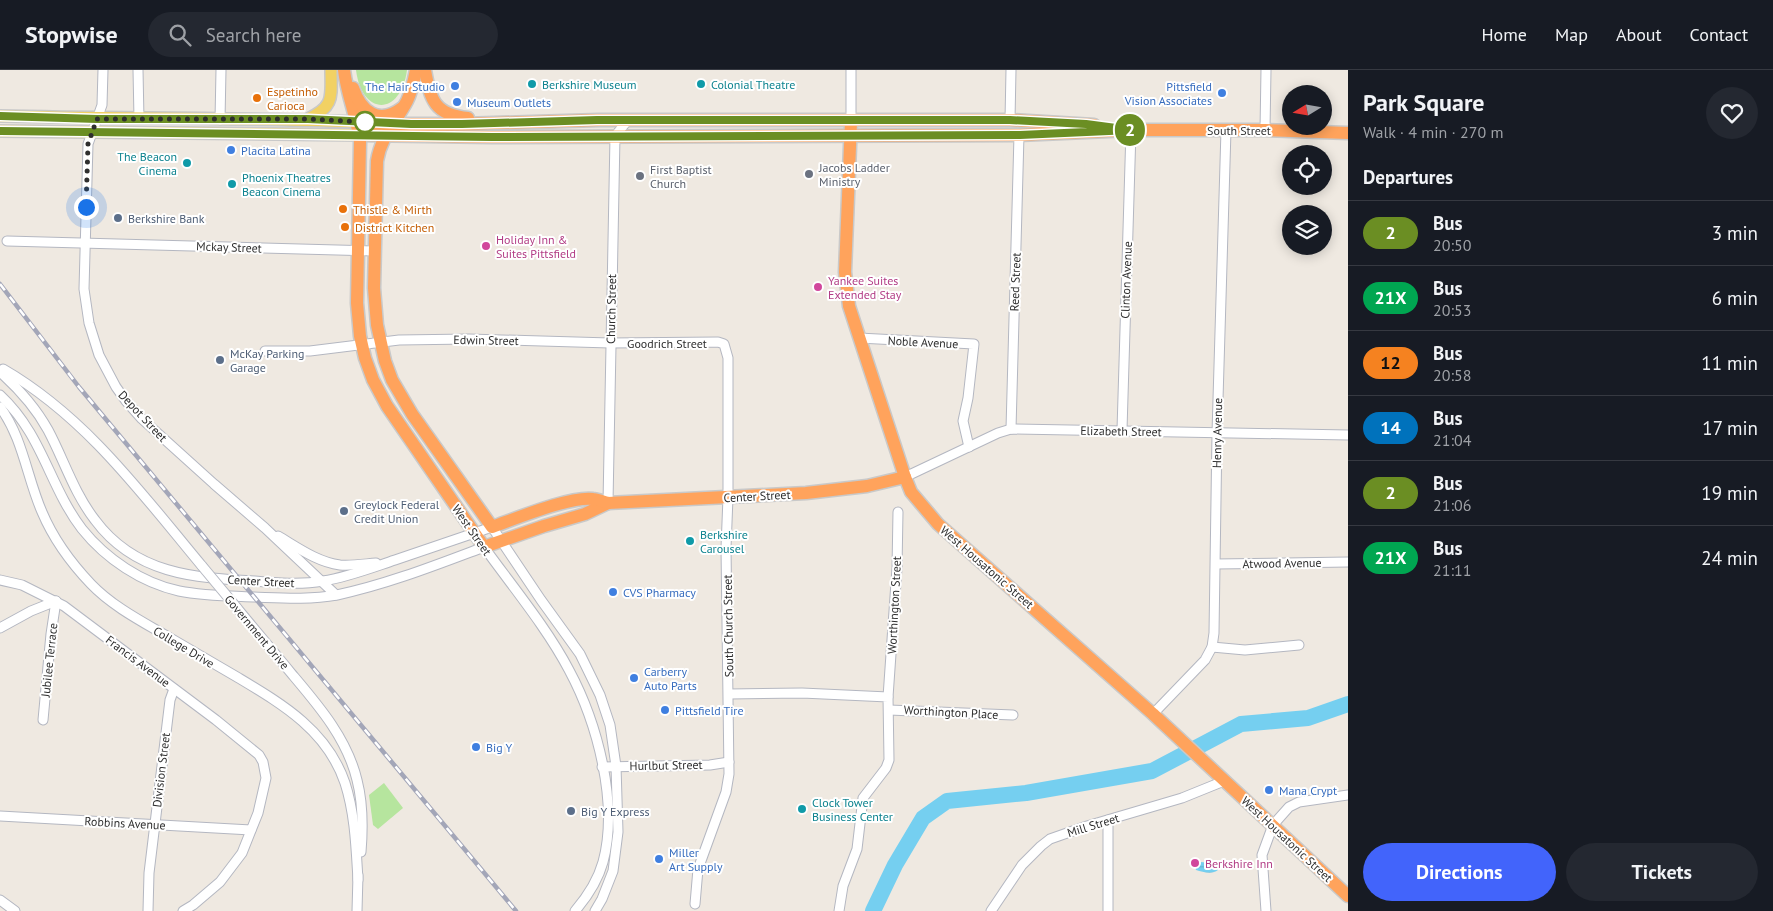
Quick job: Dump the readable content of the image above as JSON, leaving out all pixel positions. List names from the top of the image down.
{
  "streets": {
    "highway": [
      "South Street",
      "Center Street",
      "West Street",
      "West Housatonic Street"
    ],
    "street": [
      "Mckay Street",
      "Clinton Avenue",
      "Reed Street",
      "Church Street",
      "Edwin Street",
      "Noble Avenue",
      "Goodrich Street",
      "Depot Street",
      "Elizabeth Street",
      "Henry Avenue",
      "Atwood Avenue",
      "Worthington Street",
      "South Church Street",
      "Government Drive",
      "College Drive",
      "Jubilee Terrace",
      "Francis Avenue",
      "Worthington Place",
      "Hurlbut Street",
      "Division Street",
      "Robbins Avenue",
      "Mill Street"
    ]
  },
  "crossings": [
    ["South Street", "Clinton Avenue"],
    ["South Street", "Reed Street"],
    ["South Street", "Church Street"],
    ["South Street", "Henry Avenue"],
    ["South Street", "West Street"],
    ["South Street", "West Housatonic Street"],
    ["Mckay Street", "Depot Street"],
    ["Mckay Street", "West Street"],
    ["Clinton Avenue", "Elizabeth Street"],
    ["Reed Street", "Elizabeth Street"],
    ["Church Street", "Edwin Street"],
    ["Church Street", "Goodrich Street"],
    ["Church Street", "Center Street"],
    ["Edwin Street", "Goodrich Street"],
    ["Edwin Street", "West Street"],
    ["Noble Avenue", "Elizabeth Street"],
    ["Noble Avenue", "West Housatonic Street"],
    ["Goodrich Street", "South Church Street"],
    ["Depot Street", "Center Street"],
    ["Elizabeth Street", "Henry Avenue"],
    ["Elizabeth Street", "Center Street"],
    ["Elizabeth Street", "West Housatonic Street"],
    ["Henry Avenue", "Atwood Avenue"],
    ["Henry Avenue", "West Housatonic Street"],
    ["Center Street", "West Street"],
    ["Center Street", "West Housatonic Street"],
    ["Center Street", "South Church Street"],
    ["West Street", "Hurlbut Street"],
    ["West Housatonic Street", "Mill Street"],
    ["Worthington Street", "Worthington Place"],
    ["South Church Street", "Hurlbut Street"],
    ["Government Drive", "College Drive"],
    ["Jubilee Terrace", "Francis Avenue"],
    ["Francis Avenue", "Division Street"],
    ["Francis Avenue", "Robbins Avenue"],
    ["Division Street", "Robbins Avenue"]
  ],
  "places": [
    "Berkshire Museum",
    "Colonial Theatre",
    "The Hair Studio",
    "Pittsfield Vision Associates",
    "Espetinho Carioca",
    "Museum Outlets",
    "Placita Latina",
    "The Beacon Cinema",
    "Jacobs Ladder Ministry",
    "First Baptist Church",
    "Phoenix Theatres Beacon Cinema",
    "Thistle & Mirth",
    "Berkshire Bank",
    "District Kitchen",
    "Holiday Inn & Suites Pittsfield",
    "Yankee Suites Extended Stay",
    "McKay Parking Garage",
    "Greylock Federal Credit Union",
    "Berkshire Carousel",
    "CVS Pharmacy",
    "Carberry Auto Parts",
    "Pittsfield Tire",
    "Big Y",
    "Mana Crypt",
    "Clock Tower Business Center",
    "Big Y Express",
    "Miller Art Supply",
    "Berkshire Inn"
  ],
  "lines": ["bus line 2"],
  "north": "left",
  "page": {
    "header": "Stopwise",
    "search": "Search here",
    "nav": [
      "Home",
      "Map",
      "About",
      "Contact"
    ],
    "on_map": "2",
    "heading": [
      ["Park Square", "Walk · 4 min · 270 m"],
      "Departures"
    ],
    "list": [
      {
        "mark": "2",
        "name": "Bus",
        "note": "20:50",
        "value": "3 min"
      },
      {
        "mark": "21X",
        "name": "Bus",
        "note": "20:53",
        "value": "6 min"
      },
      {
        "mark": "12",
        "name": "Bus",
        "note": "20:58",
        "value": "11 min"
      },
      {
        "mark": "14",
        "name": "Bus",
        "note": "21:04",
        "value": "17 min"
      },
      {
        "mark": "2",
        "name": "Bus",
        "note": "21:06",
        "value": "19 min"
      },
      {
        "mark": "21X",
        "name": "Bus",
        "note": "21:11",
        "value": "24 min"
      }
    ],
    "buttons": ["Directions", "Tickets"]
  }
}
